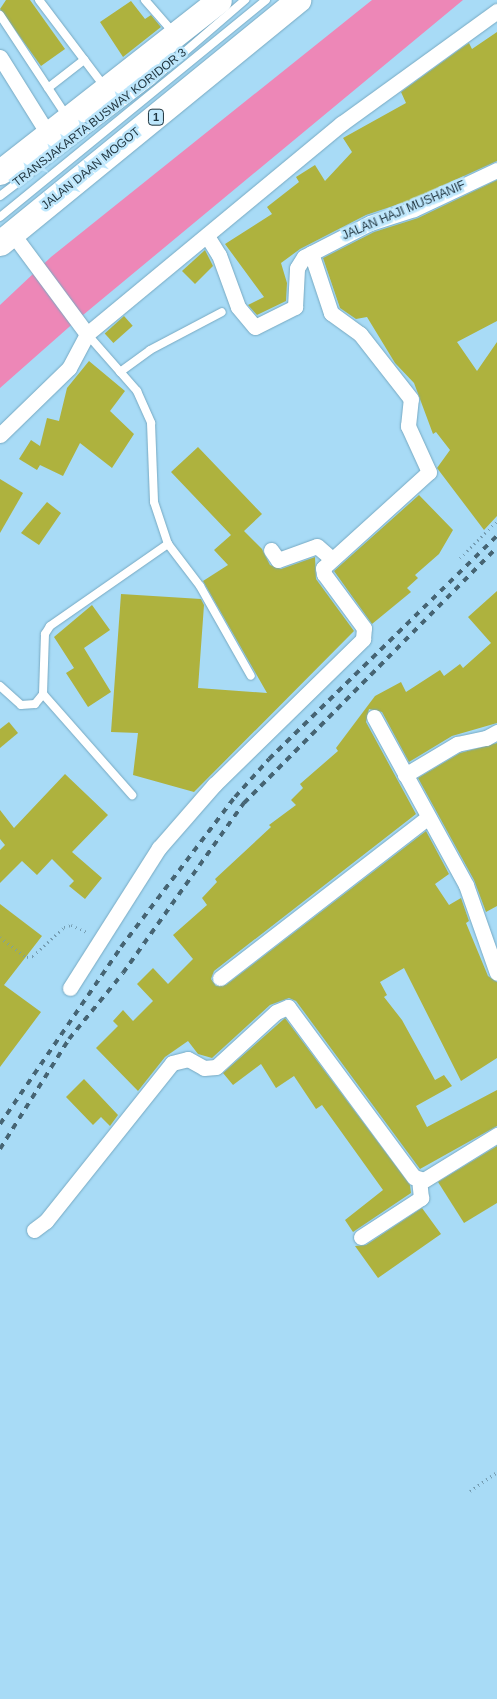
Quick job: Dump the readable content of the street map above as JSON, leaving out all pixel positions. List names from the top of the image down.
{
  "streets": {
    "highway": ["1", "JALAN DAAN MOGOT"],
    "street": ["JALAN HAJI MUSHANIF"],
    "lane": ["TRANSJAKARTA BUSWAY KORIDOR 3"]
  },
  "crossings": [
    ["TRANSJAKARTA BUSWAY KORIDOR 3", "JALAN DAAN MOGOT"]
  ]
}
